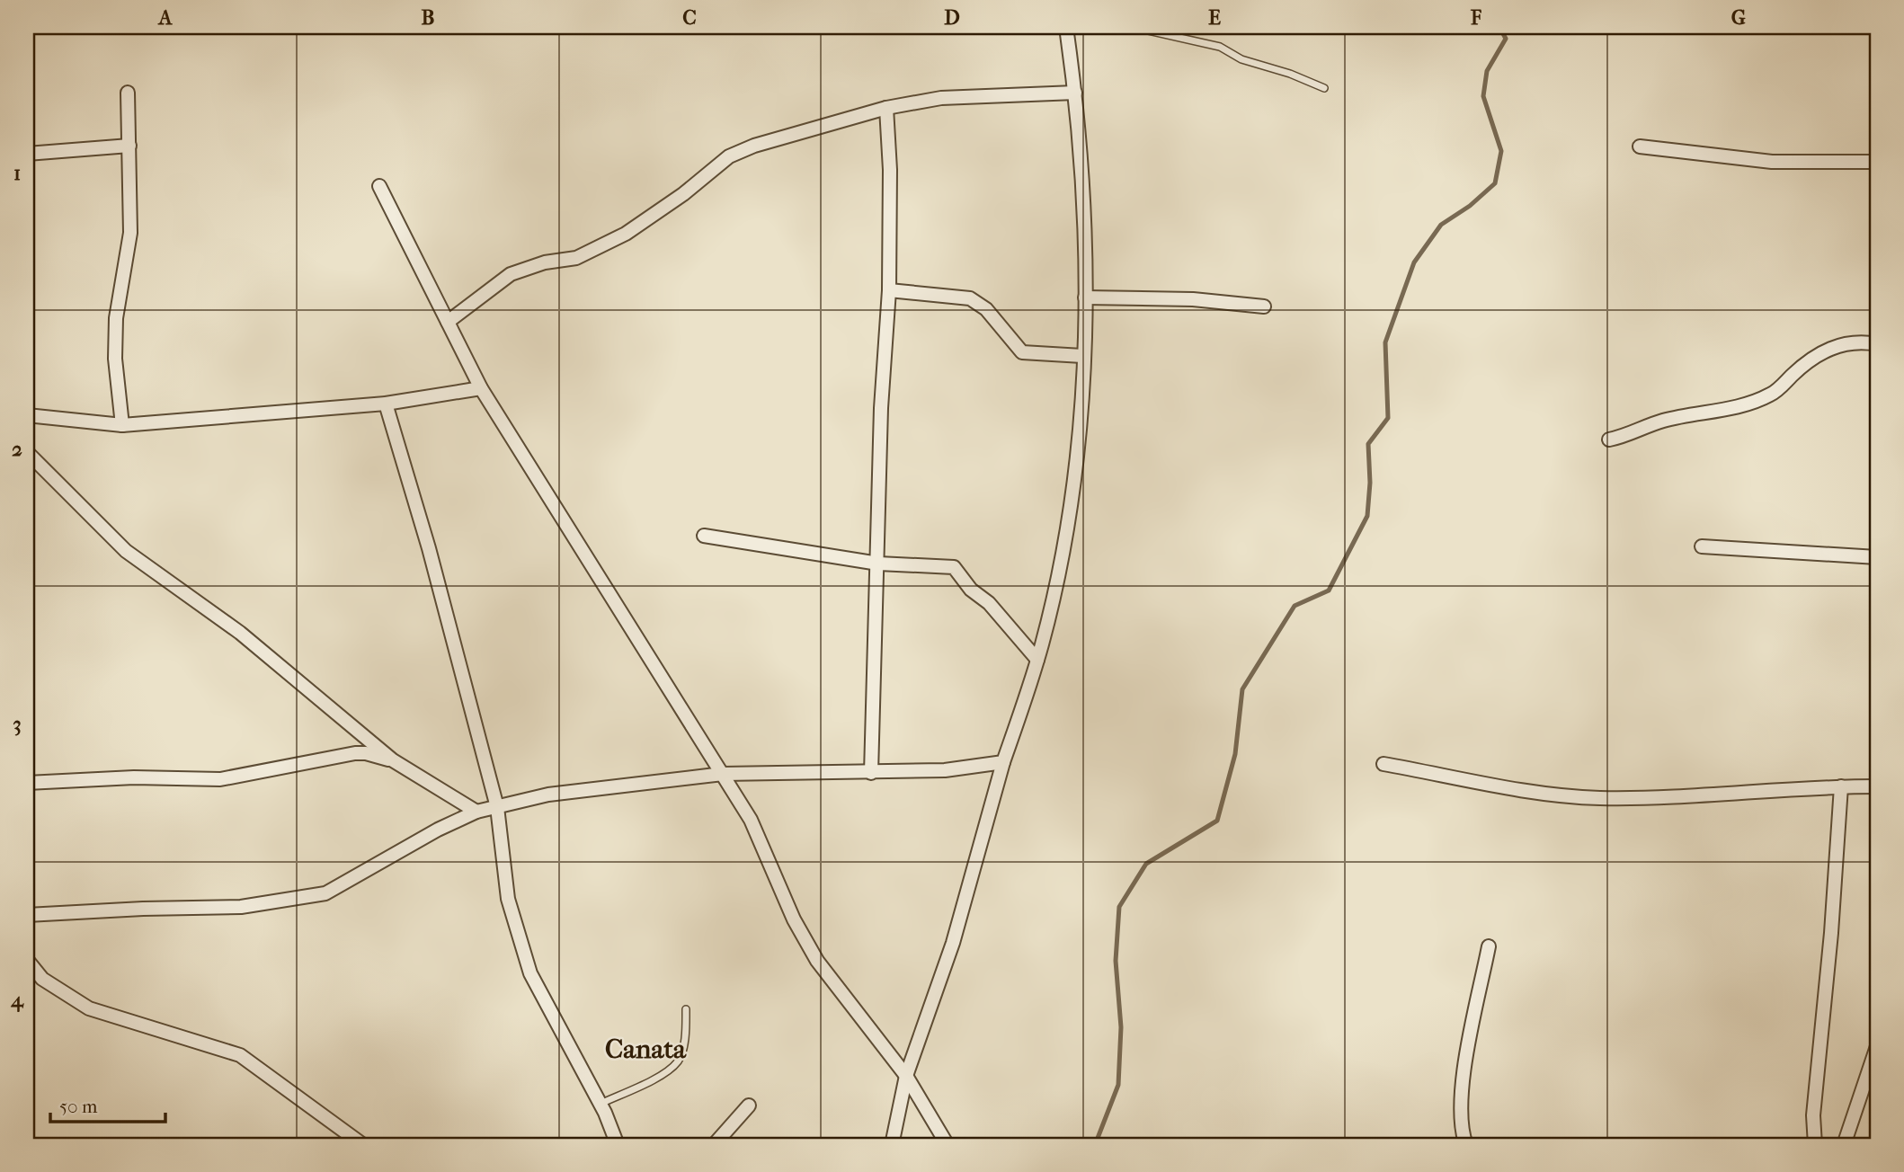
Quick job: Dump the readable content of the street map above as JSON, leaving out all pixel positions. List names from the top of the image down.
{
  "districts": ["Canata"],
  "scale_bar": "50 m",
  "grid": {
    "columns": [
      "A",
      "B",
      "C",
      "D",
      "E",
      "F",
      "G"
    ],
    "rows": [
      "1",
      "2",
      "3",
      "4"
    ]
  }
}
